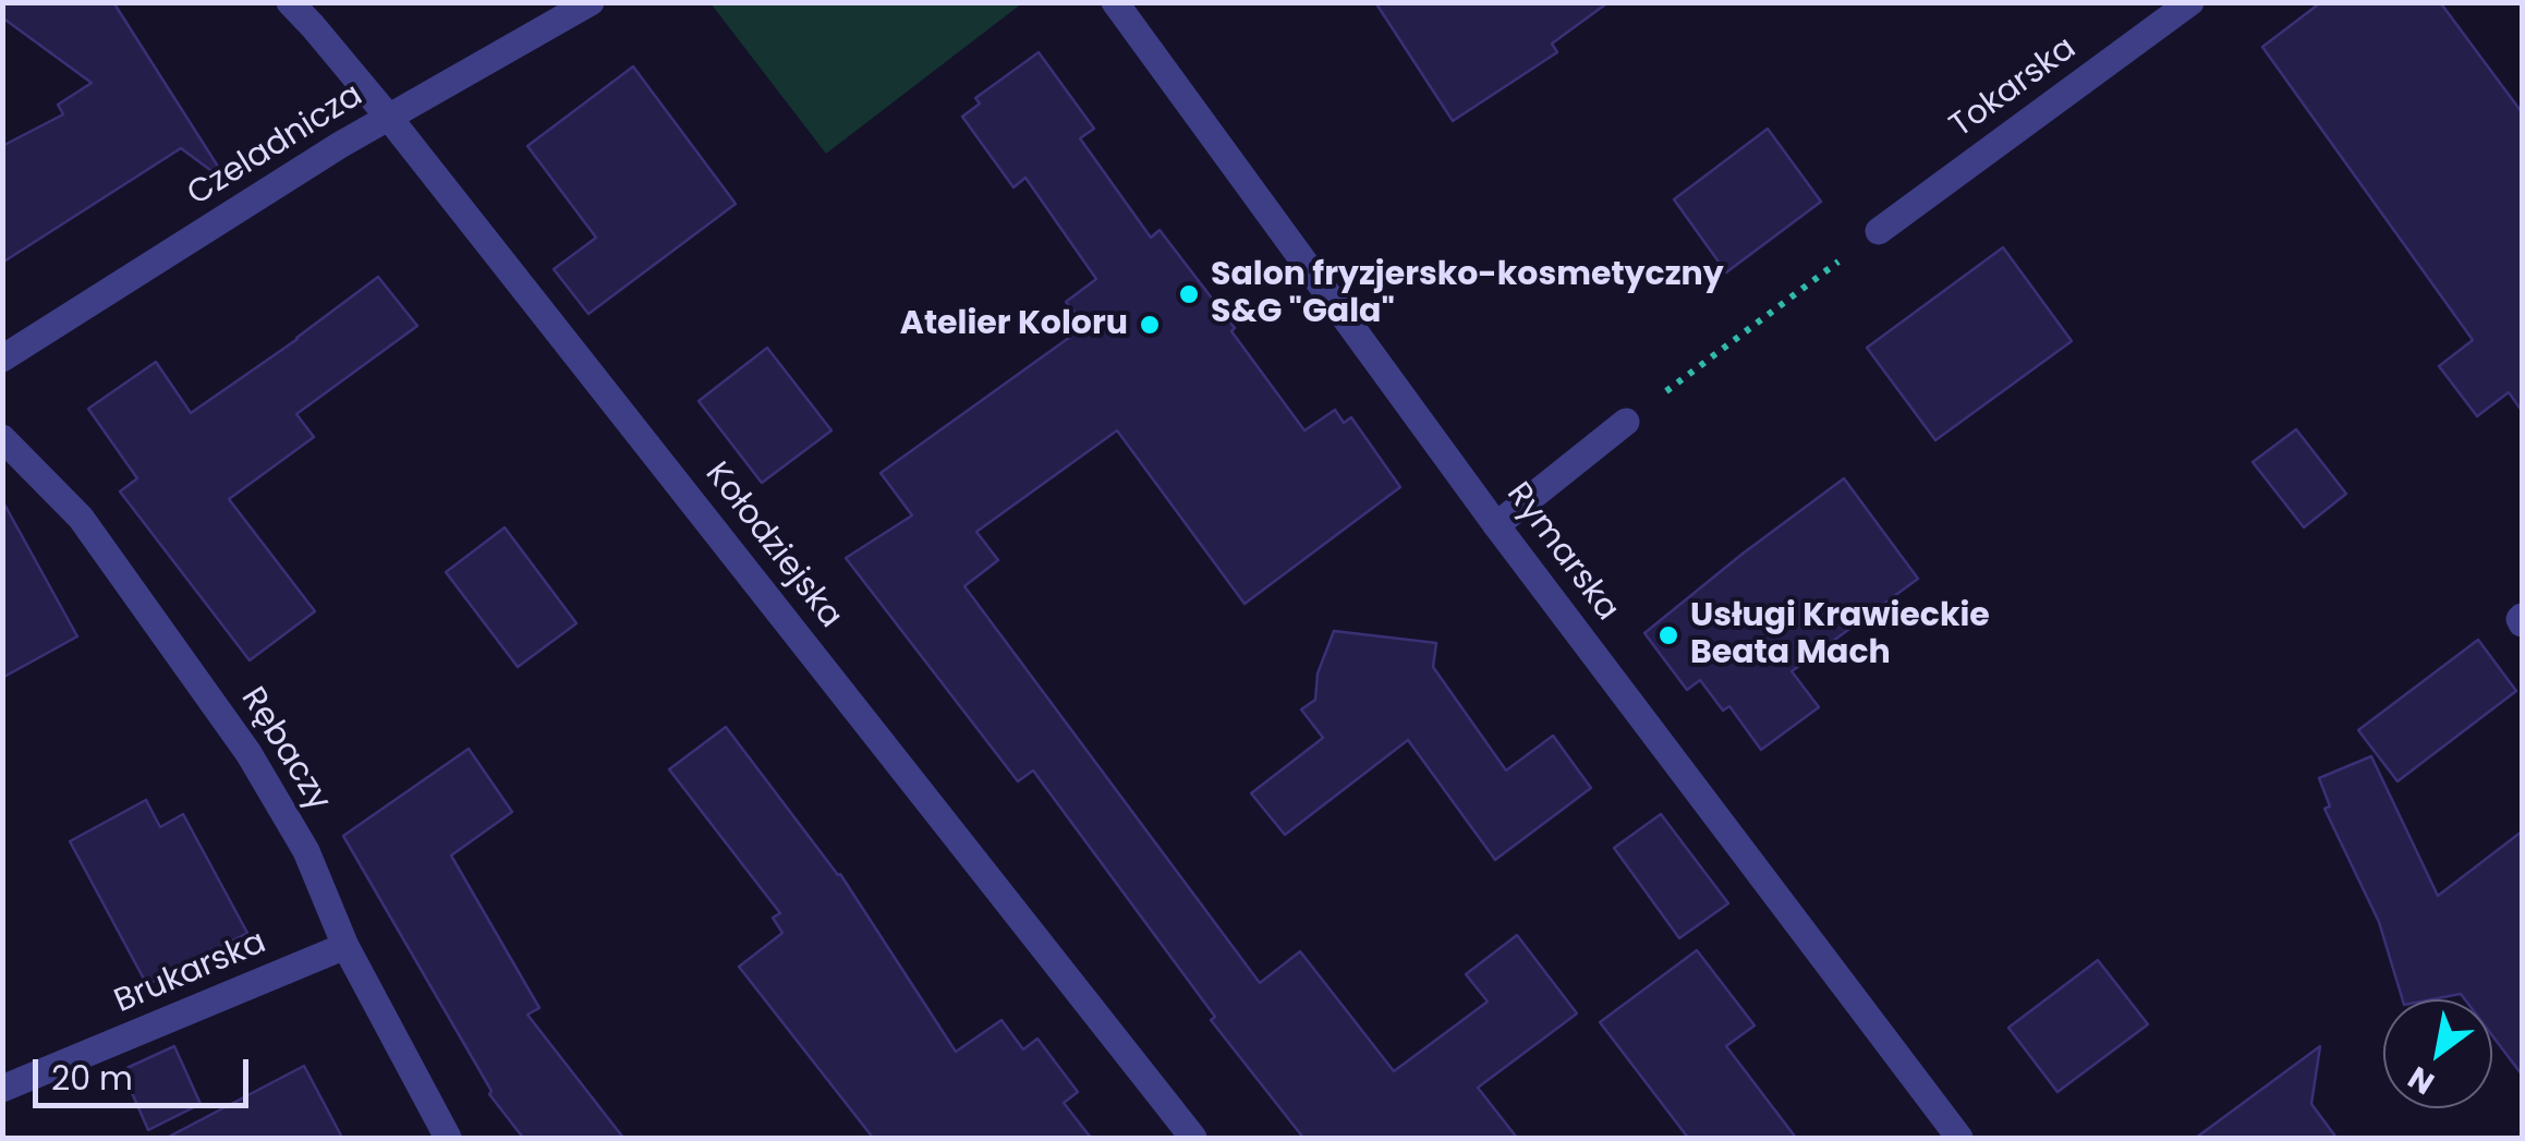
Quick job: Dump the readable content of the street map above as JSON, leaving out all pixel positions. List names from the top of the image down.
{
  "streets": {
    "street": [
      "Tokarska",
      "Czeladnicza",
      "Kołodziejska",
      "Rymarska",
      "Rębaczy",
      "Brukarska"
    ]
  },
  "crossings": [
    ["Czeladnicza", "Kołodziejska"],
    ["Rębaczy", "Brukarska"]
  ],
  "places": ["Salon fryzjersko-kosmetyczny S&G \"Gala\"", "Atelier Koloru", "Usługi Krawieckie Beata Mach"],
  "scale_bar": "20 m",
  "north": "bottom left"
}
